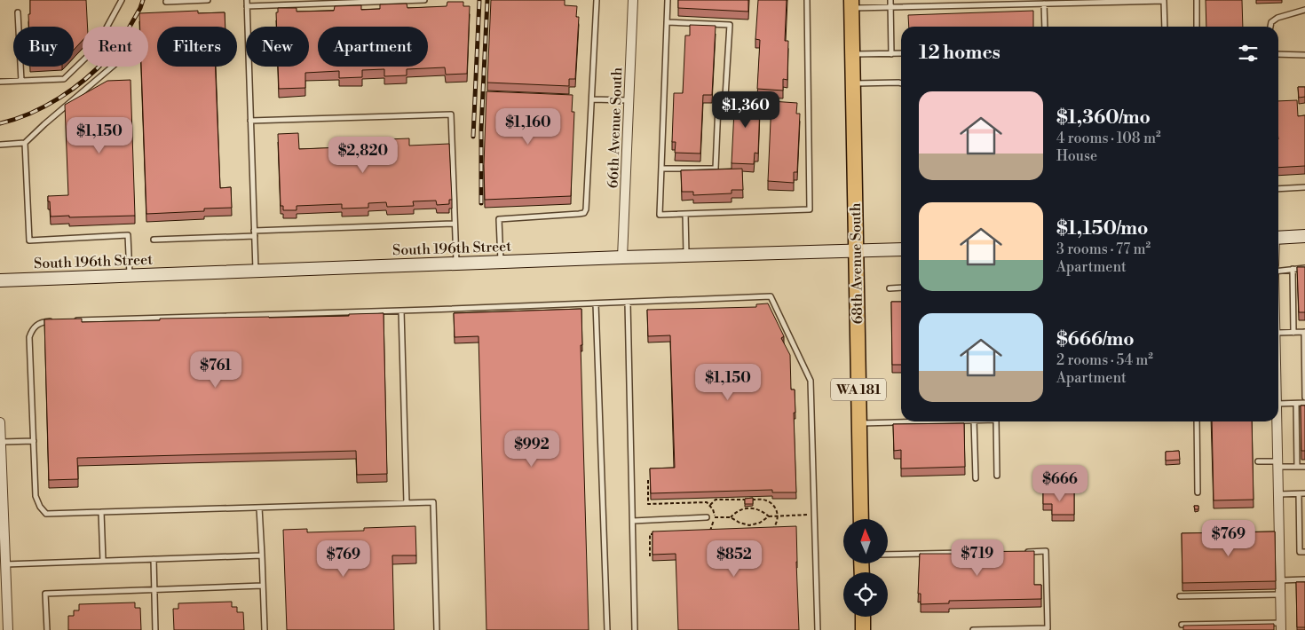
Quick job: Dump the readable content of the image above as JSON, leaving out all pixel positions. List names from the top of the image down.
{
  "streets": {
    "main road": ["South 196th Street", "68th Avenue South", "WA 181"],
    "street": ["66th Avenue South"]
  },
  "crossings": [
    ["66th Avenue South", "South 196th Street"],
    ["South 196th Street", "68th Avenue South"]
  ],
  "north": "top",
  "page": {
    "chip": [
      "Buy",
      "Rent",
      "Filters",
      "New",
      "Apartment"
    ],
    "heading": "12 homes",
    "list": [
      {
        "name": "$1,360/mo",
        "note": "4 rooms · 108 m² · House"
      },
      {
        "name": "$1,150/mo",
        "note": "3 rooms · 77 m² · Apartment"
      },
      {
        "name": "$666/mo",
        "note": "2 rooms · 54 m² · Apartment"
      }
    ],
    "price": [
      "$1,360",
      "$1,160",
      "$1,150",
      "$2,820",
      "$761",
      "$1,150",
      "$992",
      "$666",
      "$769",
      "$719",
      "$769",
      "$852"
    ]
  }
}
